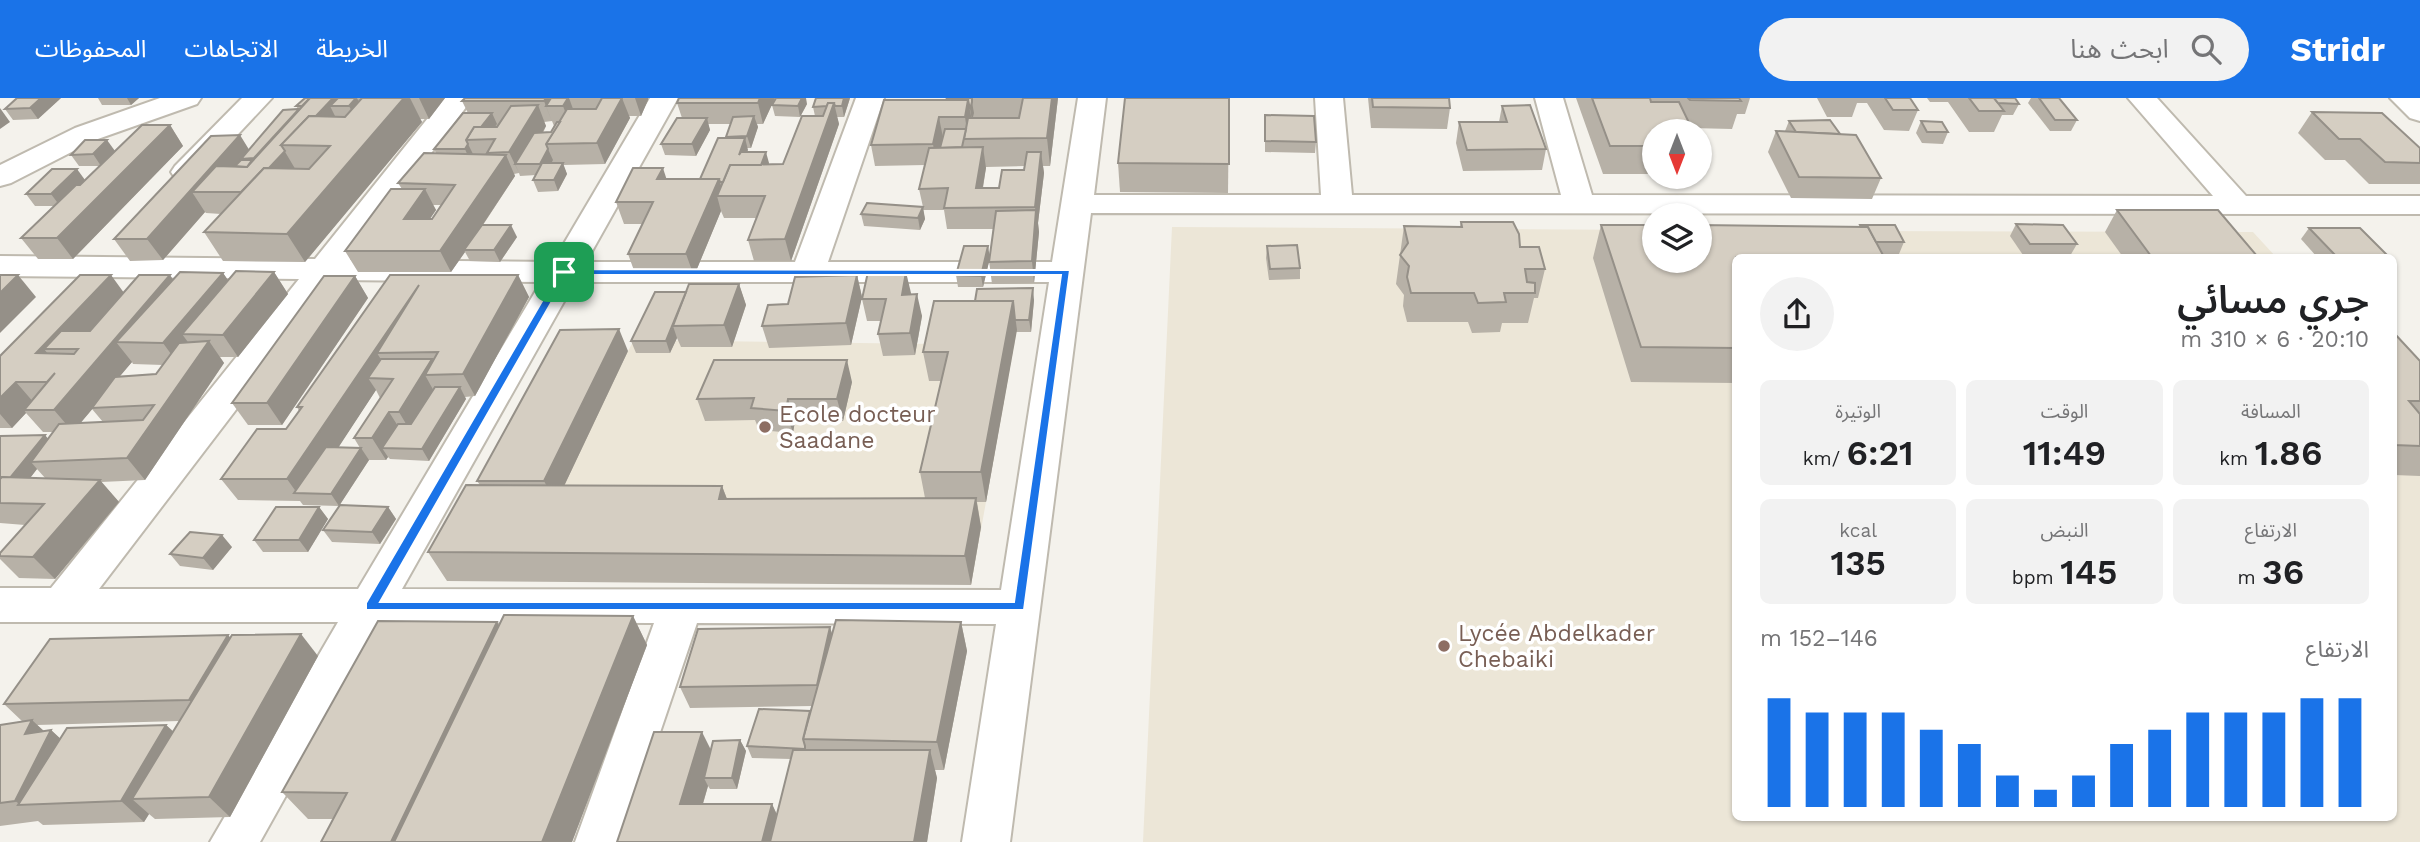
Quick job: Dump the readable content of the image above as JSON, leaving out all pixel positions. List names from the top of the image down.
{
  "places": ["Ecole docteur Saadane", "Lycée Abdelkader Chebaiki"],
  "north": "bottom",
  "page": {
    "header": "Stridr",
    "search": "ابحث هنا",
    "nav": ["الخريطة", "الاتجاهات", "المحفوظات"],
    "heading": ["جري مسائي", "20:10 · 6 × 310 m"],
    "stats": [
      ["المسافة", "1.86 km"],
      ["الوقت", "11:49"],
      ["الوتيرة", "6:21 /km"],
      ["الارتفاع", "36 m"],
      ["النبض", "145 bpm"],
      ["kcal", "135"]
    ],
    "chart": ["الارتفاع", "146–152 m"]
  }
}
